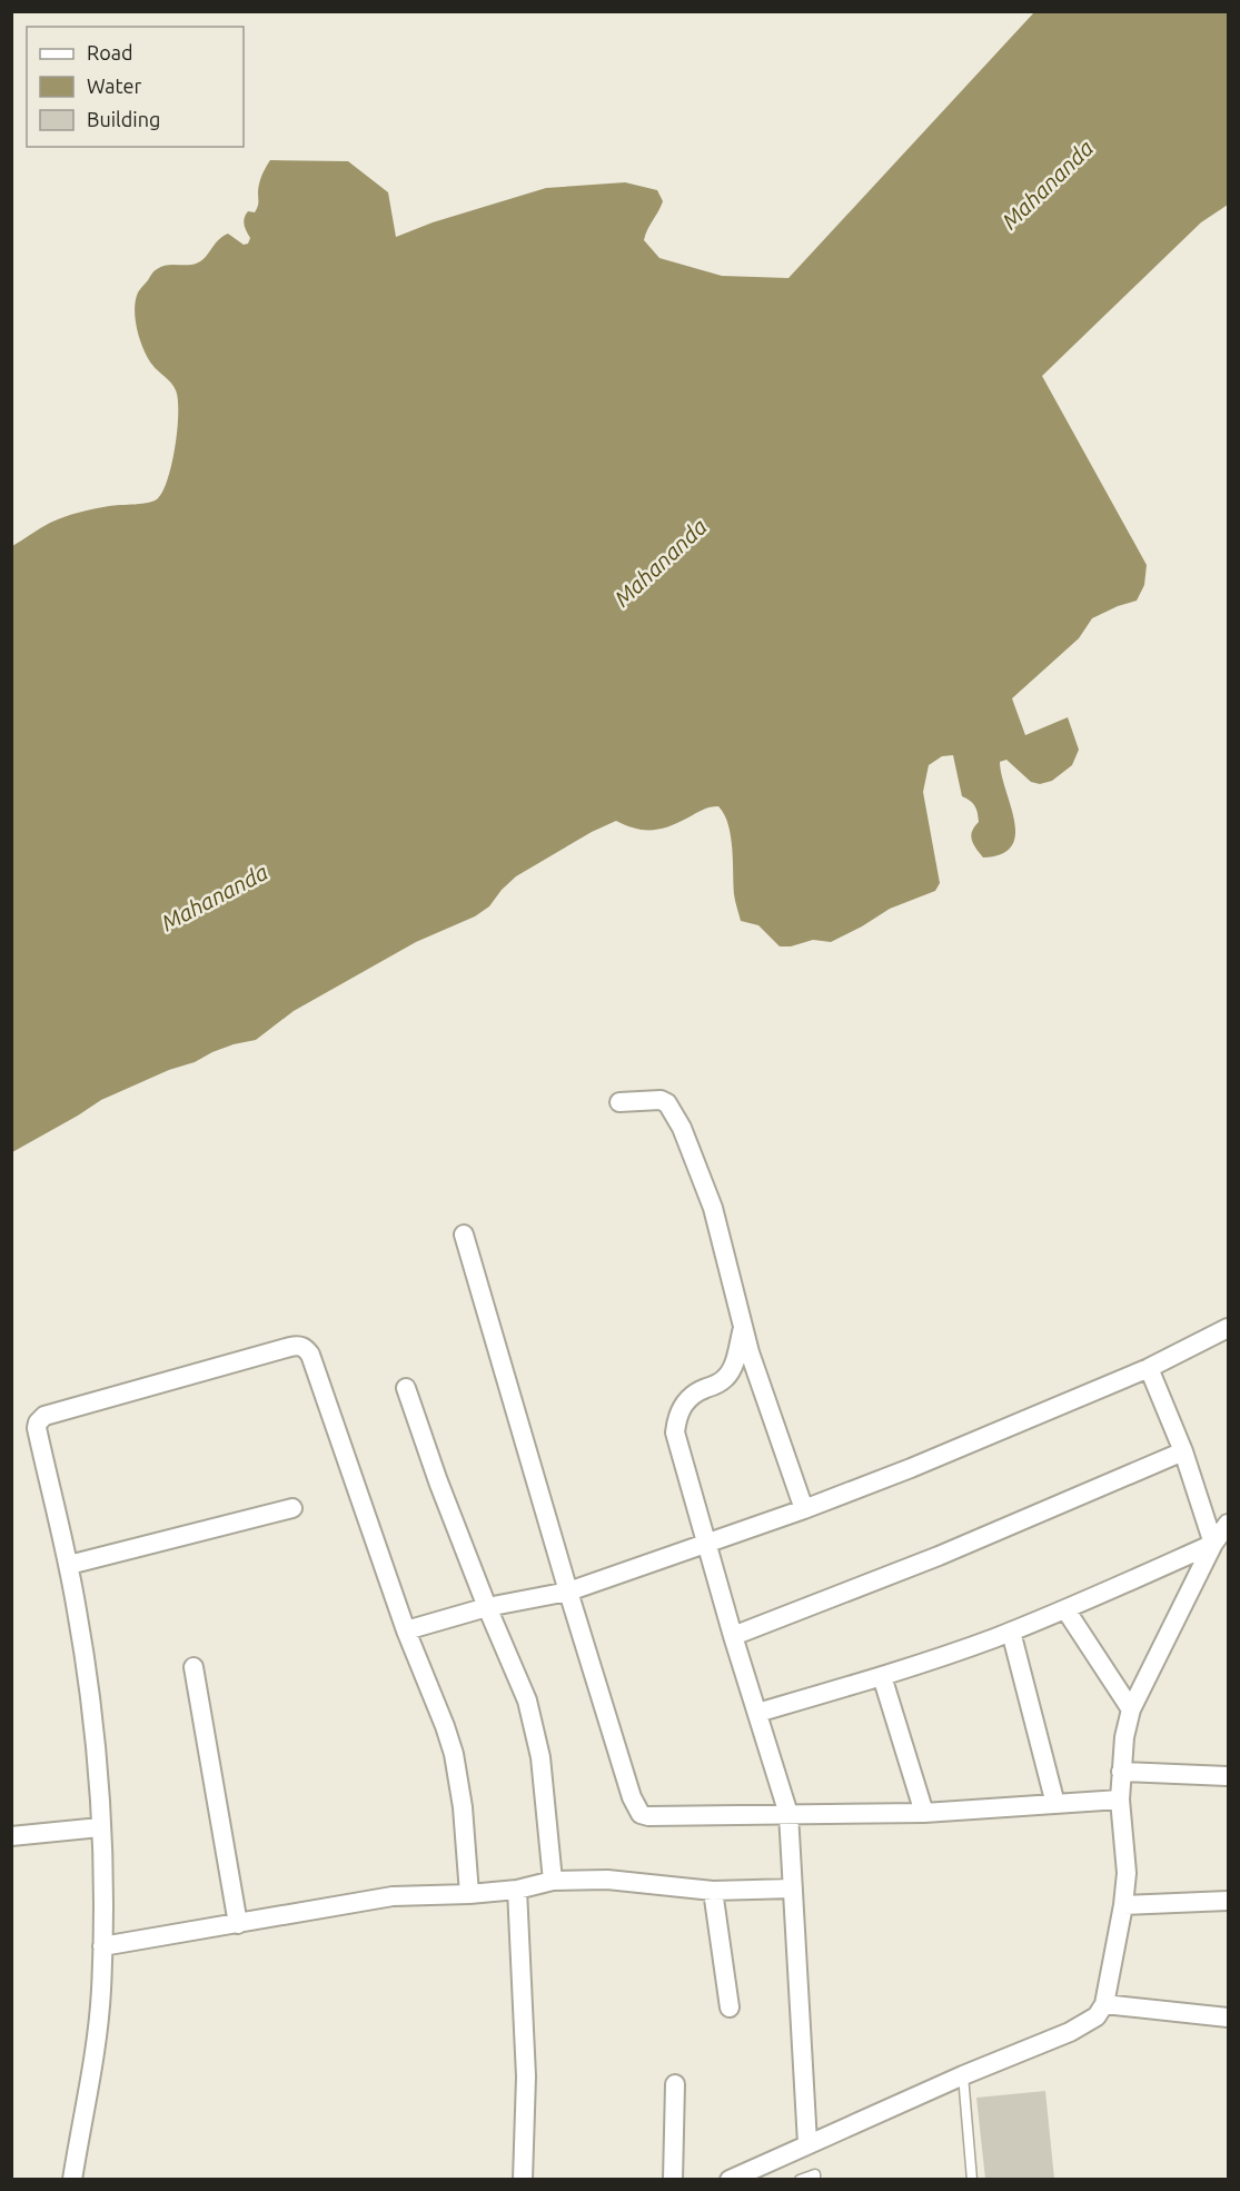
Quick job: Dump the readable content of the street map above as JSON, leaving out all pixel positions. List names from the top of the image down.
{
  "water": ["Mahananda"],
  "legend": ["Road", "Water", "Building"]
}
